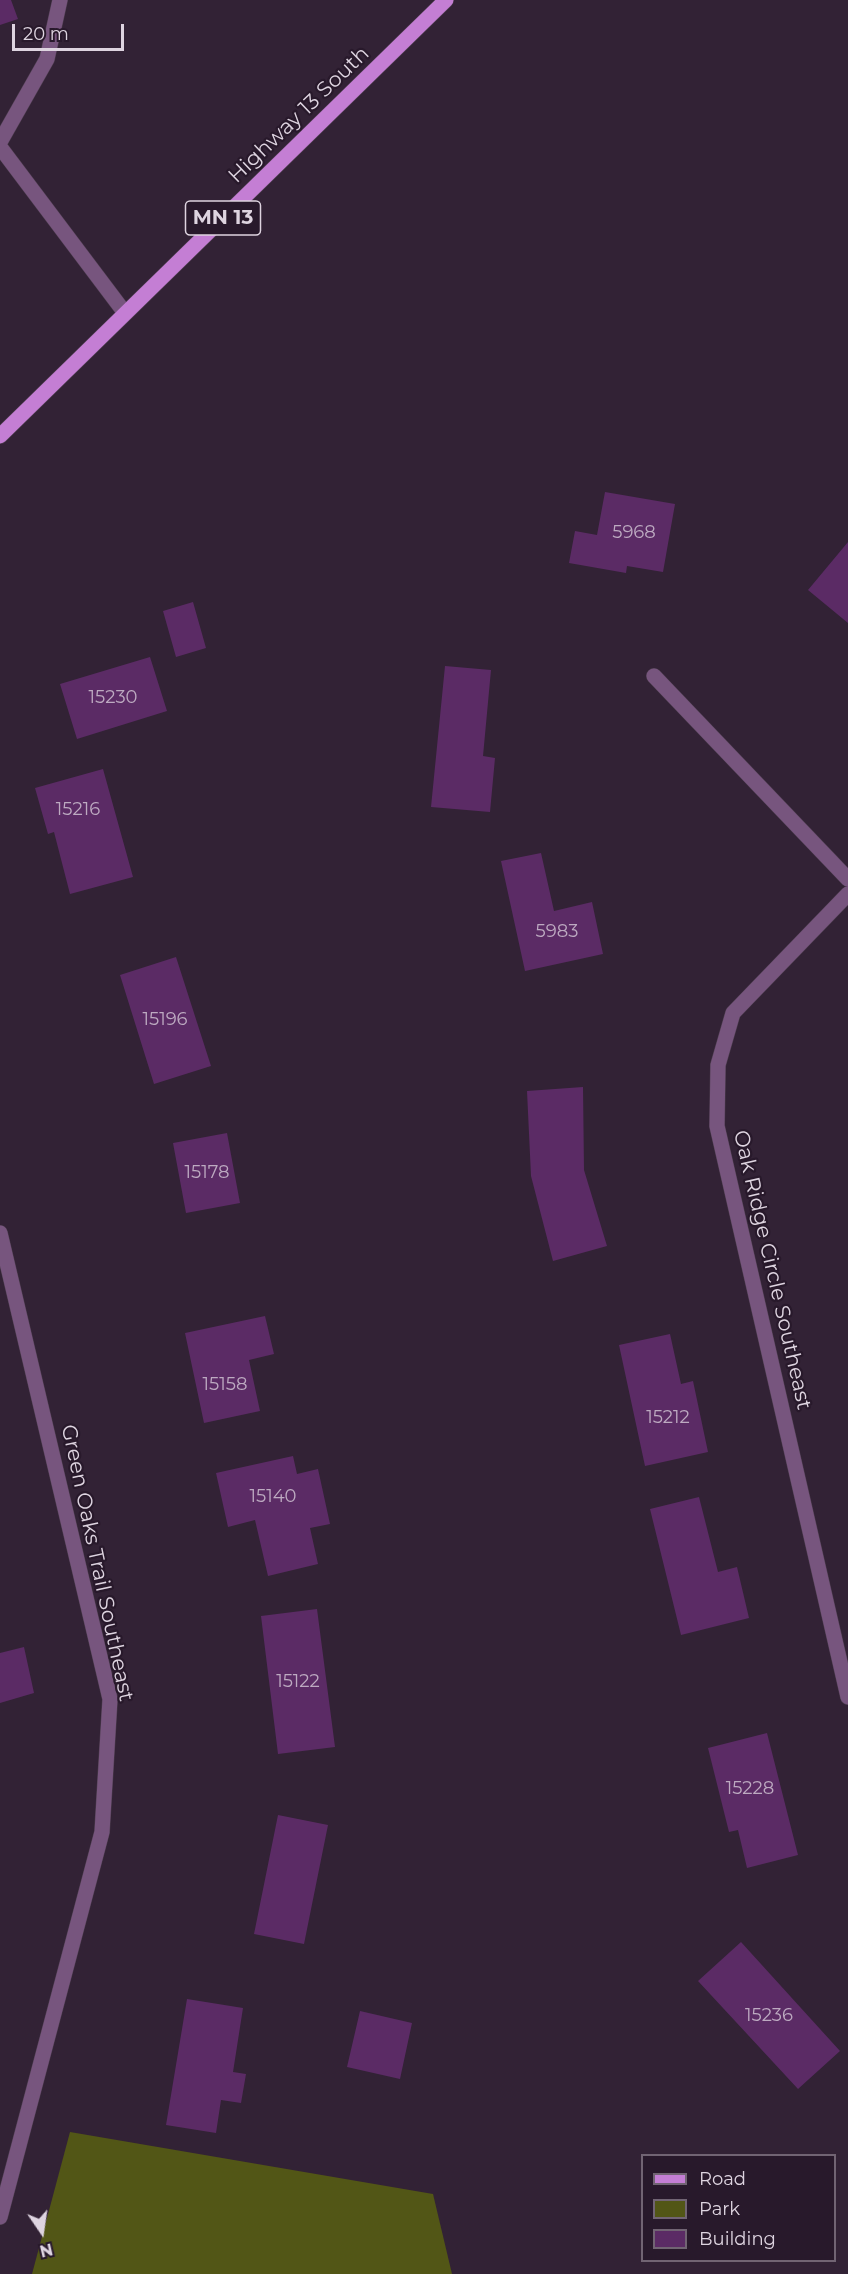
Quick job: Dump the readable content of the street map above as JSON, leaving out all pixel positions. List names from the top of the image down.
{
  "streets": {
    "main road": ["Highway 13 South", "MN 13"],
    "street": ["Oak Ridge Circle Southeast", "Green Oaks Trail Southeast"]
  },
  "house_numbers": [
    "5968",
    "15230",
    "15216",
    "5983",
    "15196",
    "15178",
    "15158",
    "15212",
    "15140",
    "15122",
    "15228",
    "15236"
  ],
  "legend": ["Road", "Park", "Building"],
  "scale_bar": "20 m",
  "north": "bottom"
}
